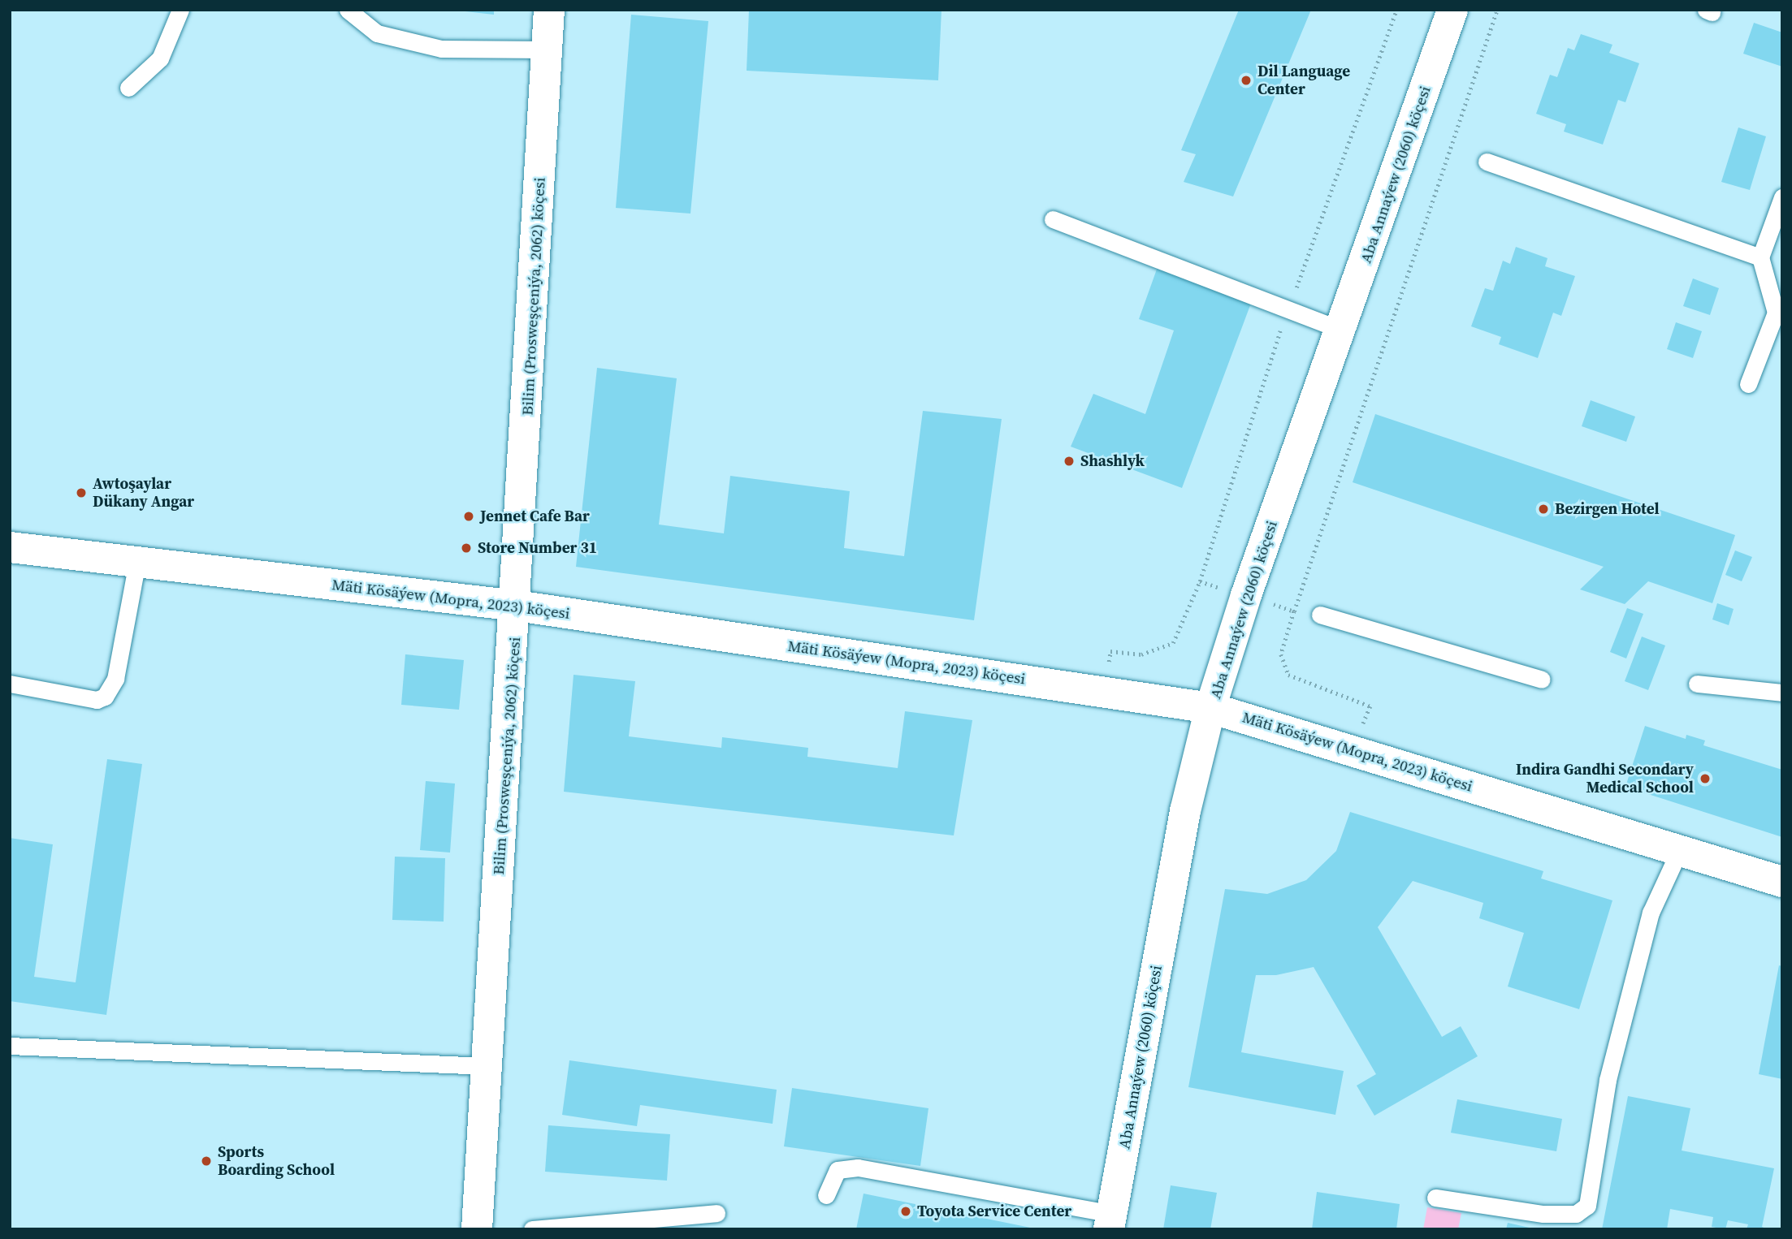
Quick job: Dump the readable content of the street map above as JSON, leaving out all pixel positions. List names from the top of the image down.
{
  "streets": {
    "street": ["Aba Annaýew (2060) köçesi", "Bilim (Prosweşçeniýa, 2062) köçesi", "Mäti Kösäýew (Mopra, 2023) köçesi"]
  },
  "crossings": [
    ["Aba Annaýew (2060) köçesi", "Mäti Kösäýew (Mopra, 2023) köçesi"],
    ["Bilim (Prosweşçeniýa, 2062) köçesi", "Mäti Kösäýew (Mopra, 2023) köçesi"]
  ],
  "places": [
    "Dil Language Center",
    "Shashlyk",
    "Awtoşaylar Dükany Angar",
    "Bezirgen Hotel",
    "Jennet Cafe Bar",
    "Store Number 31",
    "Indira Gandhi Secondary Medical School",
    "Sports Boarding School",
    "Toyota Service Center"
  ]
}
